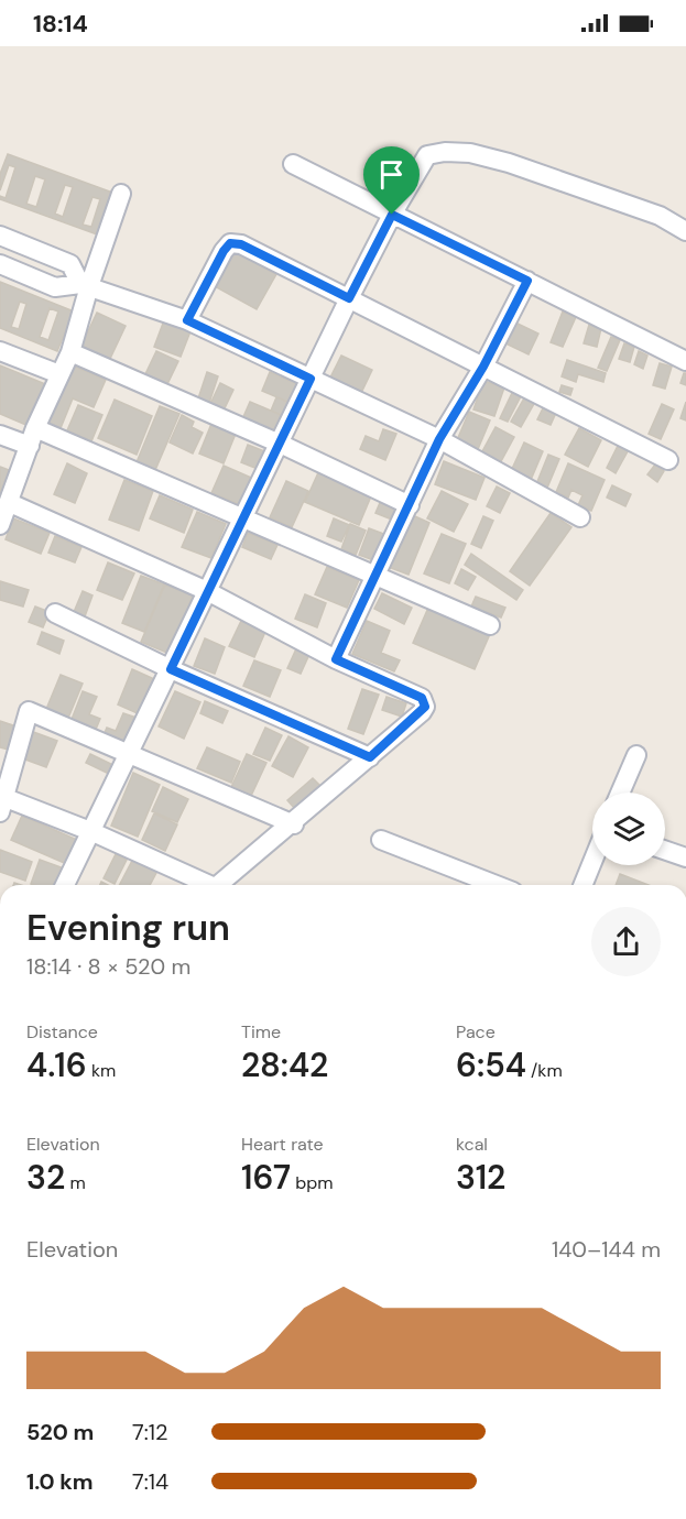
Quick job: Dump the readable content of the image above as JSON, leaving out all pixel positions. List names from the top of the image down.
{
  "page": {
    "status": "18:14",
    "heading": ["Evening run", "18:14 · 8 × 520 m"],
    "stats": [
      ["Distance", "4.16 km"],
      ["Time", "28:42"],
      ["Pace", "6:54 /km"],
      ["Elevation", "32 m"],
      ["Heart rate", "167 bpm"],
      ["kcal", "312"]
    ],
    "chart": ["Elevation", "140–144 m"],
    "list": [
      {
        "name": "520 m",
        "note": "7:12"
      },
      {
        "name": "1.0 km",
        "note": "7:14"
      }
    ]
  }
}
